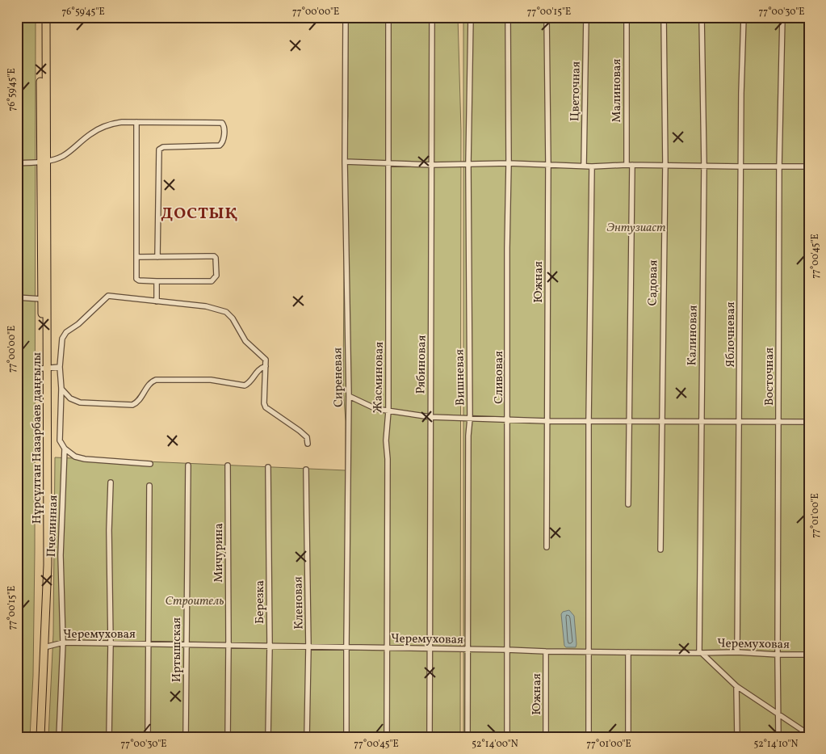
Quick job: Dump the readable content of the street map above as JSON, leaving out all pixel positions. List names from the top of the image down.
{
  "streets": {
    "main road": ["Нұрсұлтан Назарбаев даңғылы"],
    "street": [
      "Малиновая",
      "Цветочная",
      "Южная",
      "Садовая",
      "Яблочневая",
      "Калиновая",
      "Рябиновая",
      "Восточная",
      "Сиреневая",
      "Жасминовая",
      "Вишневая",
      "Сливовая",
      "Пчелинная",
      "Мичурина",
      "Березка",
      "Кленовая",
      "Черемуховая",
      "Иртышская"
    ]
  },
  "crossings": [
    ["Южная", "Черемуховая"],
    ["Яблочневая", "Черемуховая"],
    ["Калиновая", "Черемуховая"],
    ["Рябиновая", "Черемуховая"],
    ["Восточная", "Черемуховая"],
    ["Сиреневая", "Черемуховая"],
    ["Жасминовая", "Черемуховая"],
    ["Вишневая", "Черемуховая"],
    ["Сливовая", "Черемуховая"],
    ["Нұрсұлтан Назарбаев даңғылы", "Черемуховая"],
    ["Пчелинная", "Черемуховая"],
    ["Мичурина", "Черемуховая"],
    ["Березка", "Черемуховая"],
    ["Кленовая", "Черемуховая"],
    ["Черемуховая", "Иртышская"]
  ],
  "districts": ["ДОСТЫҚ"],
  "parks": ["Энтузиаст", "Строитель"],
  "coordinates": [
    "76°59'45\"E",
    "77°00'00\"E",
    "77°00'15\"E",
    "77°00'30\"E",
    "77°00'45\"E",
    "77°01'00\"E",
    "52°14'00\"N",
    "52°14'10\"N"
  ]
}
